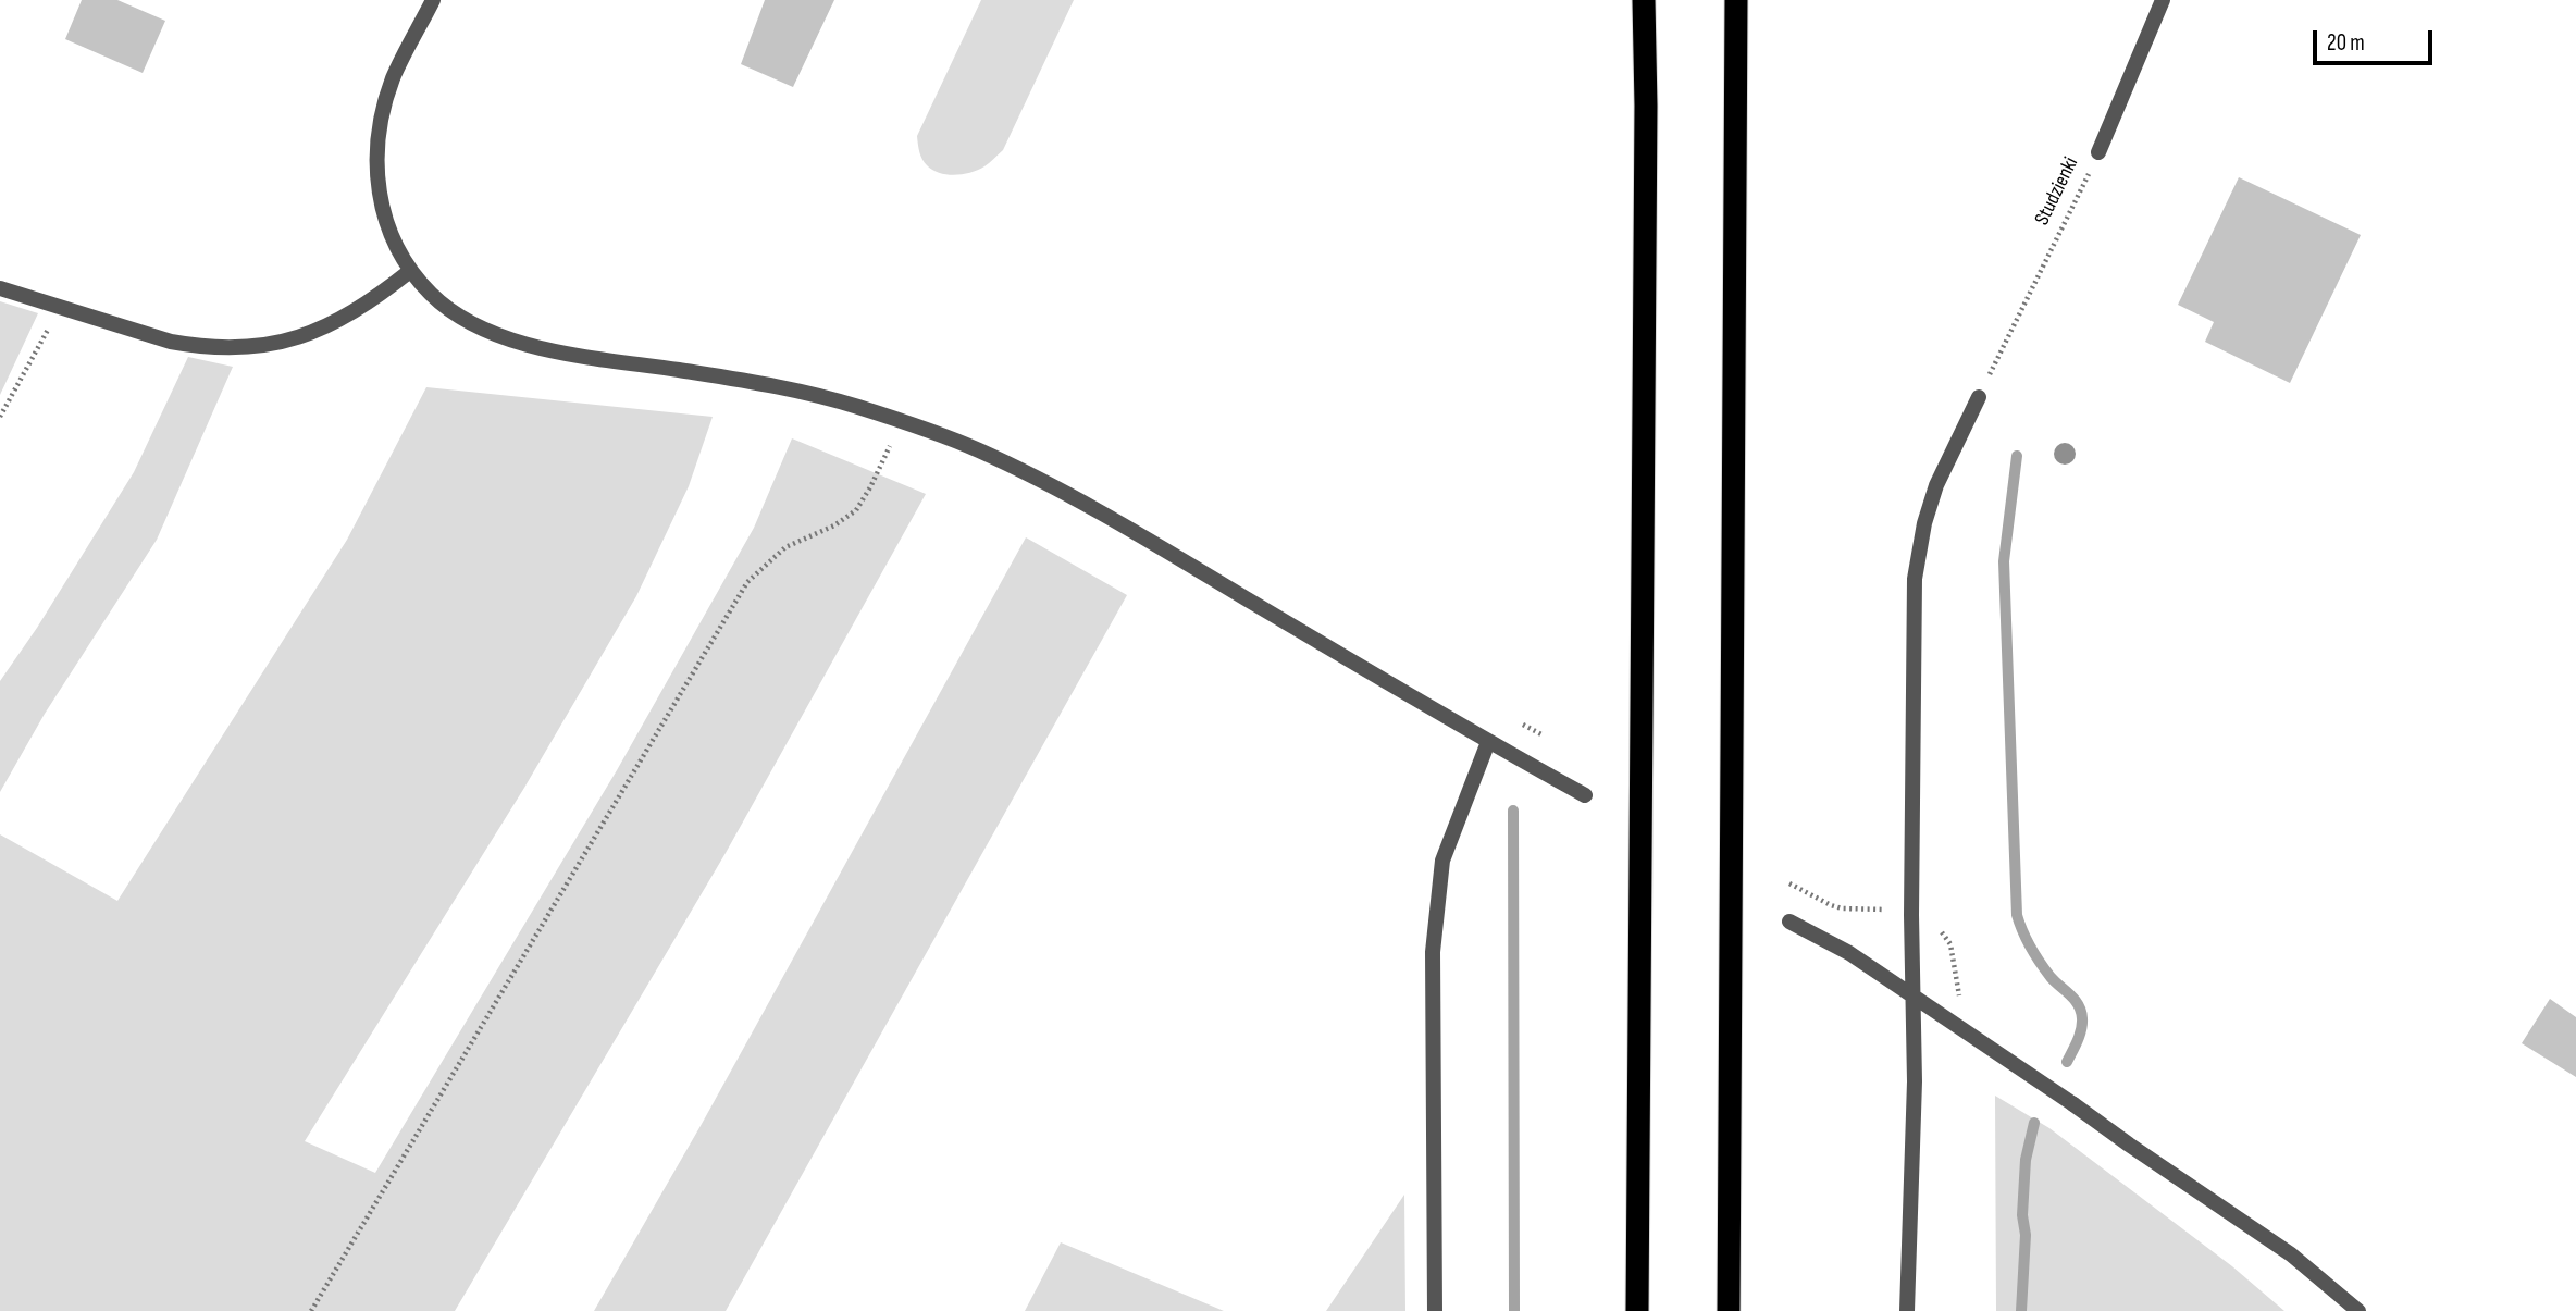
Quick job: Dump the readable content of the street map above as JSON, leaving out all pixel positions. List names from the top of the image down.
{
  "streets": {
    "street": ["Studzienki"]
  },
  "scale_bar": "20 m"
}
